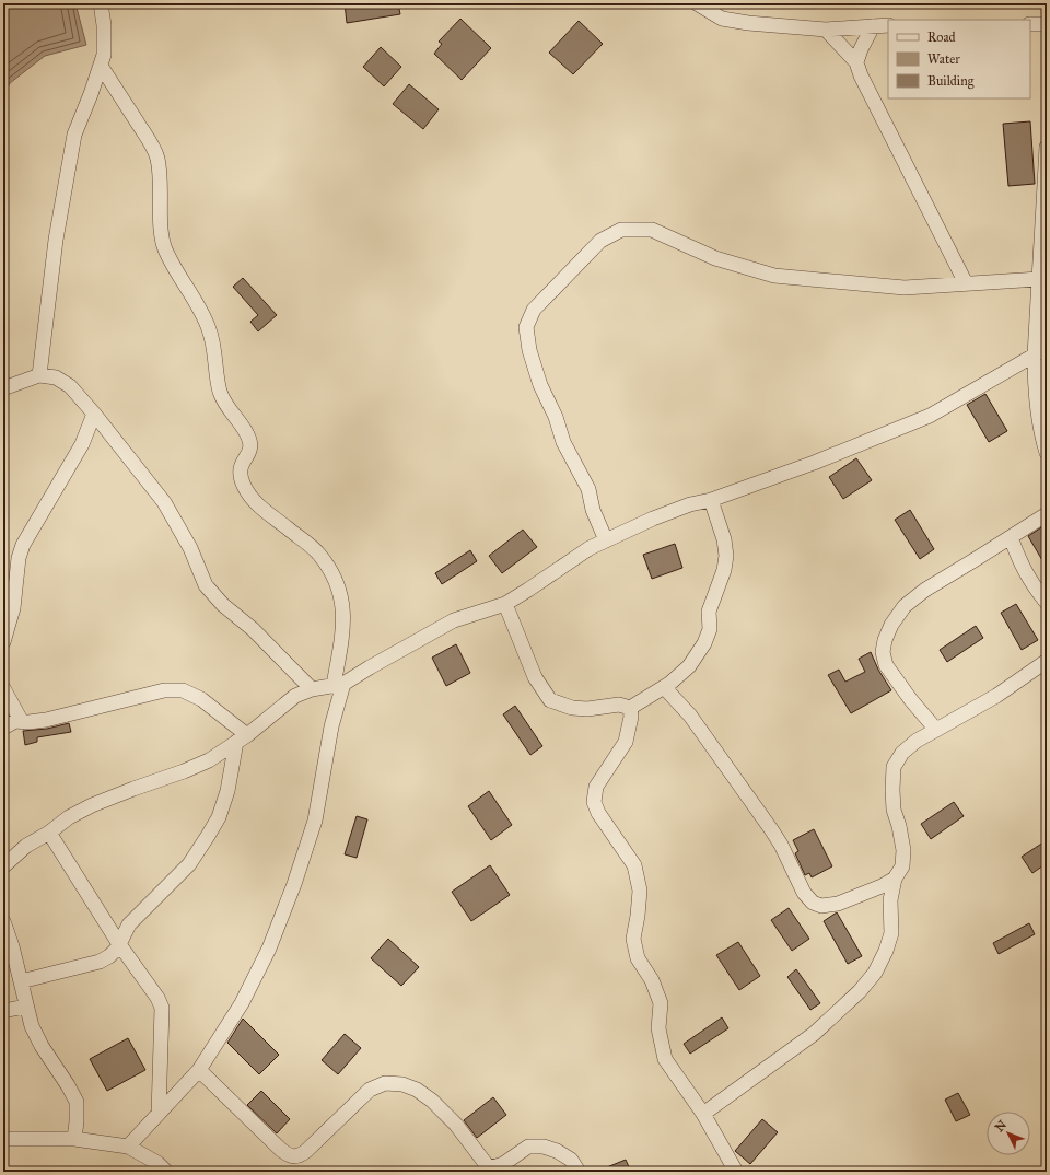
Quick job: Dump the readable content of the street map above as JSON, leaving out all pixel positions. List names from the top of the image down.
{
  "legend": ["Road", "Water", "Building"],
  "north": "top left"
}
